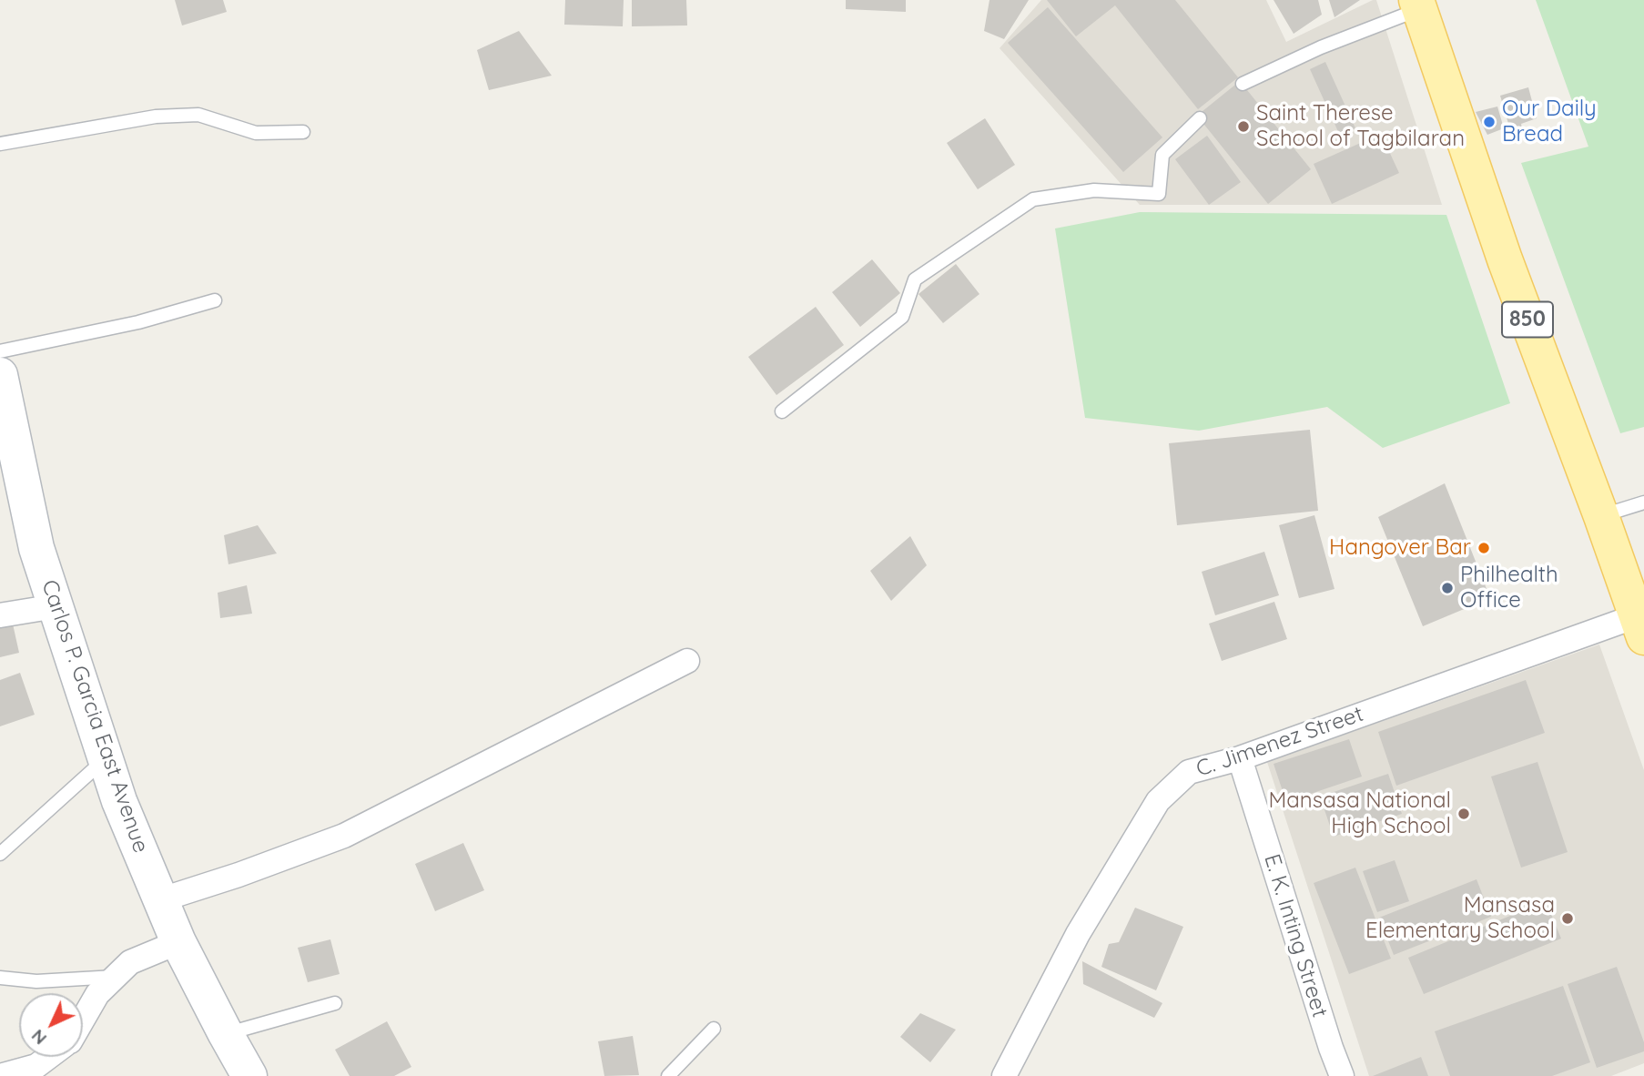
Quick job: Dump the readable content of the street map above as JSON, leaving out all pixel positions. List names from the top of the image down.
{
  "streets": {
    "main road": ["850", "Carlos P. Garcia East Avenue"],
    "street": ["C. Jimenez Street", "E. K. Inting Street"]
  },
  "crossings": [
    ["850", "C. Jimenez Street"],
    ["C. Jimenez Street", "E. K. Inting Street"]
  ],
  "places": [
    "Our Daily Bread",
    "Saint Therese School of Tagbilaran",
    "Hangover Bar",
    "Philhealth Office",
    "Mansasa National High School",
    "Mansasa Elementary School"
  ],
  "north": "bottom left"
}
